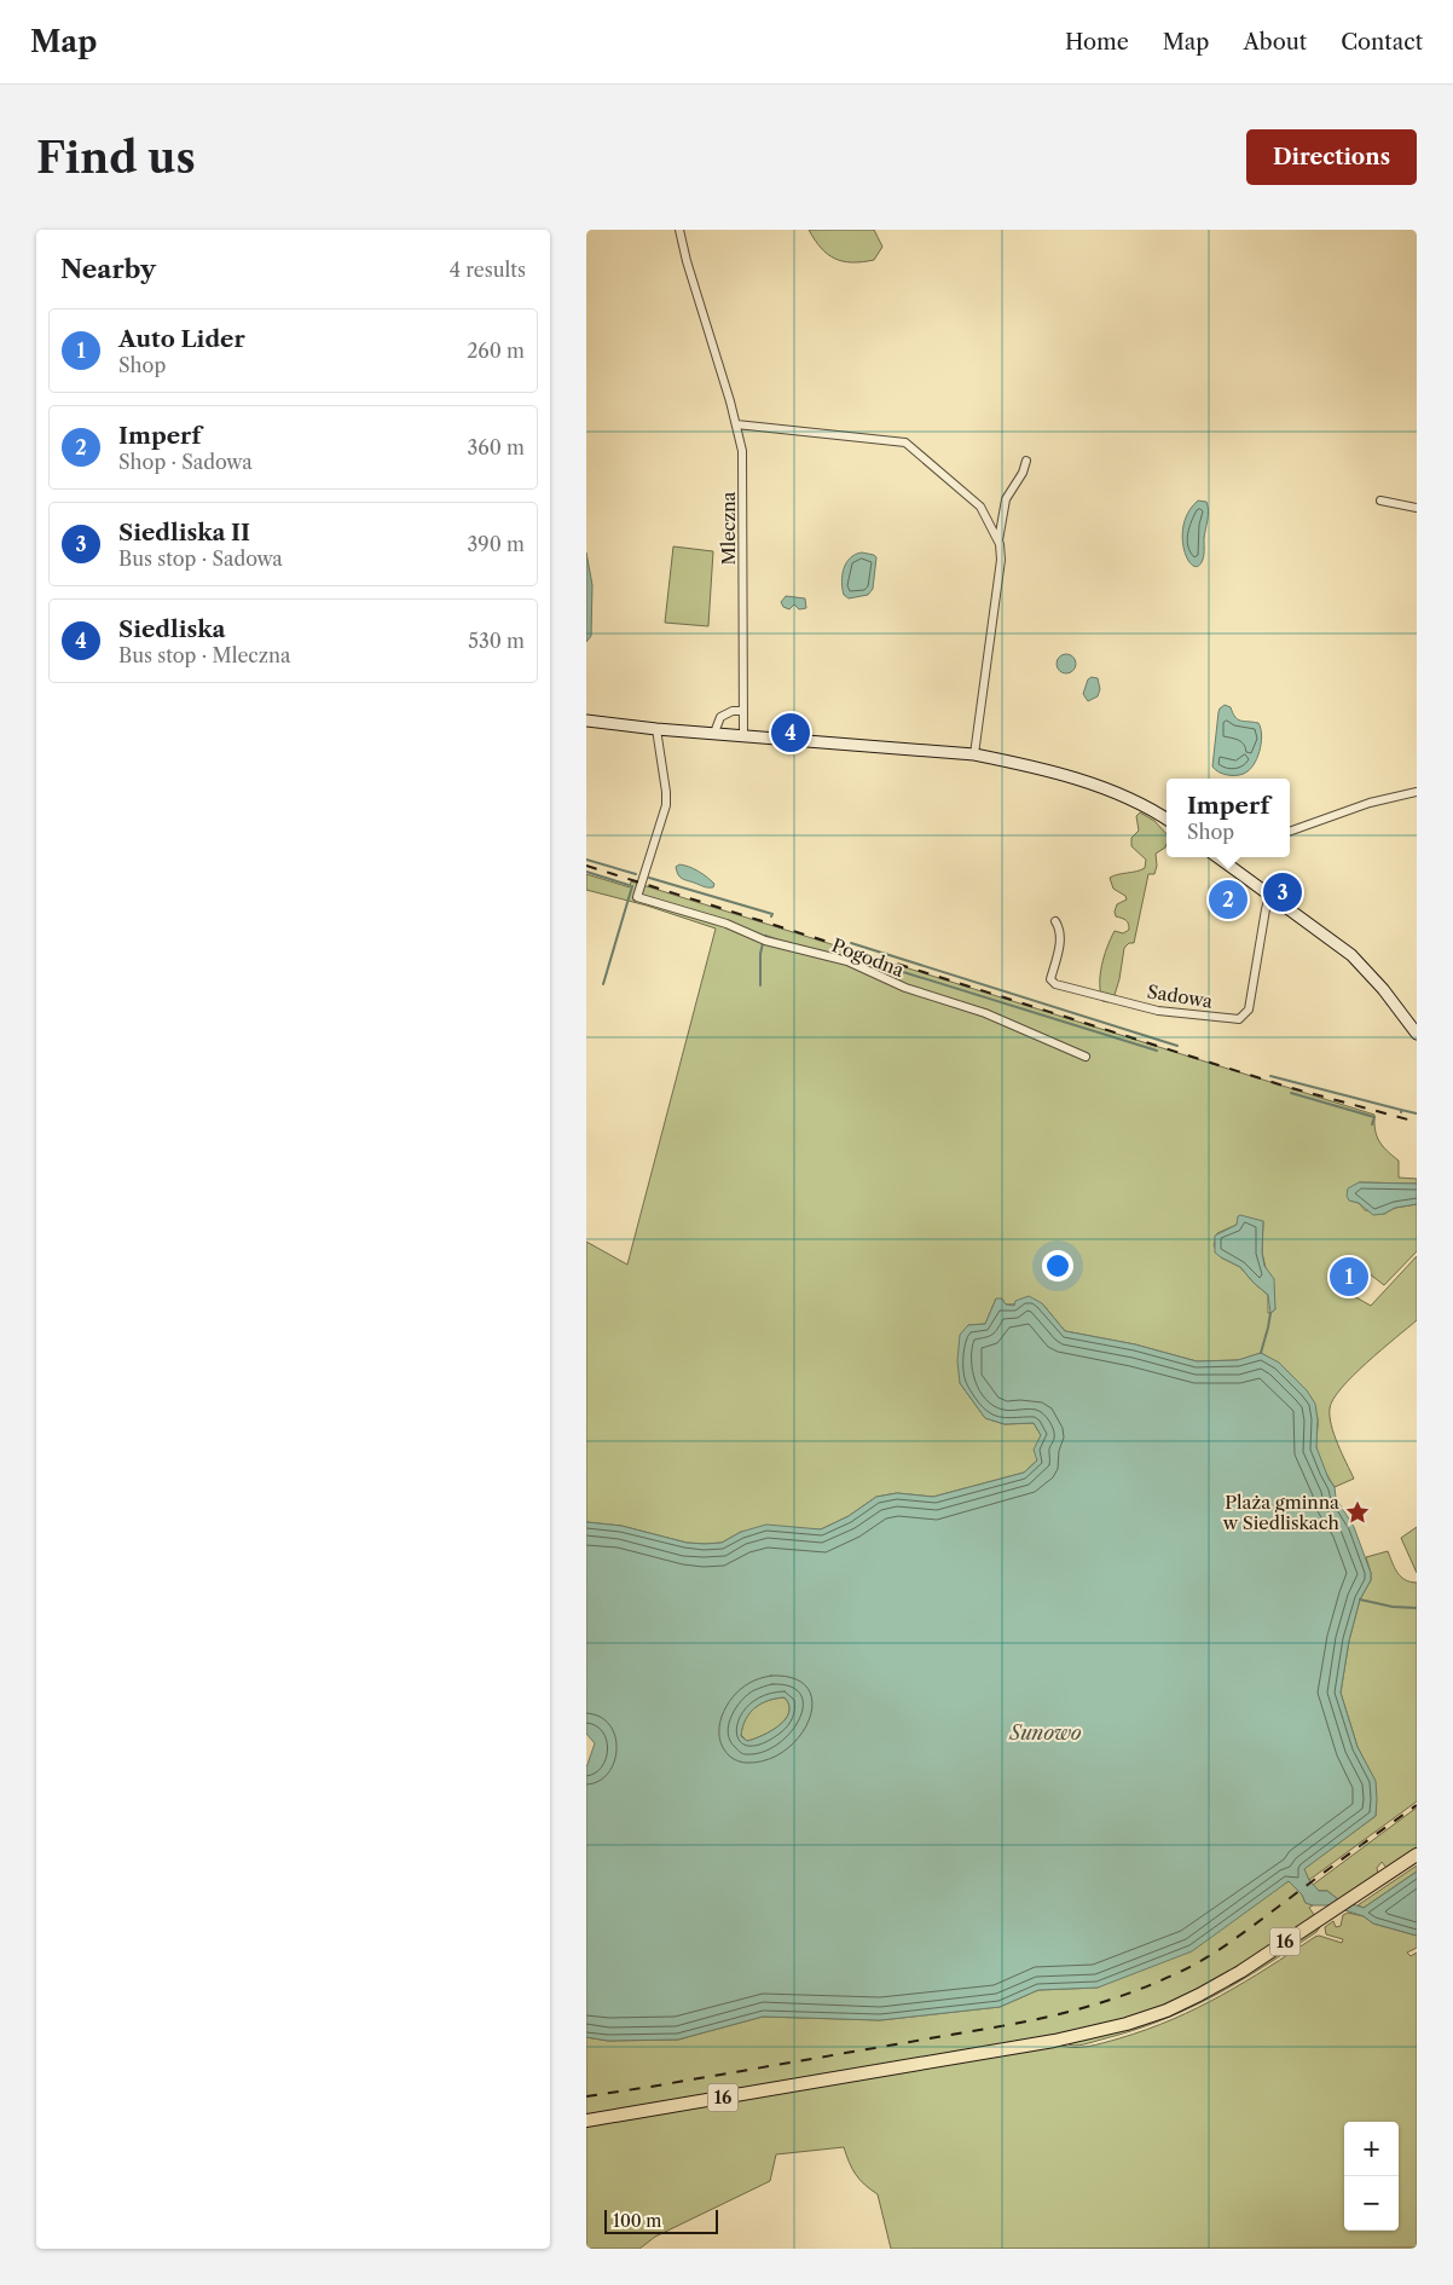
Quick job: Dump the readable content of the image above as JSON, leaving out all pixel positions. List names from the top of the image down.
{
  "streets": {
    "main road": ["16"],
    "street": ["Mleczna", "Pogodna", "Sadowa"]
  },
  "water": ["Sunowo"],
  "places": {
    "place": ["Plaża gminna w Siedliskach"]
  },
  "scale_bar": "100 m",
  "page": {
    "header": "Map",
    "nav": [
      "Home",
      "Map",
      "About",
      "Contact"
    ],
    "buttons": "Directions",
    "title": "Find us",
    "heading": ["Nearby", "4 results"],
    "list": [
      {
        "mark": "1",
        "name": "Auto Lider",
        "note": "Shop",
        "value": "260 m"
      },
      {
        "mark": "2",
        "name": "Imperf",
        "note": "Shop · Sadowa",
        "value": "360 m"
      },
      {
        "mark": "3",
        "name": "Siedliska II",
        "note": "Bus stop · Sadowa",
        "value": "390 m"
      },
      {
        "mark": "4",
        "name": "Siedliska",
        "note": "Bus stop · Mleczna",
        "value": "530 m"
      }
    ],
    "pins": [
      "4",
      "3",
      "2",
      "1"
    ],
    "popup": ["Imperf", "Shop"],
    "map_buttons": ["+", "−"],
    "scale": "100 m"
  }
}
